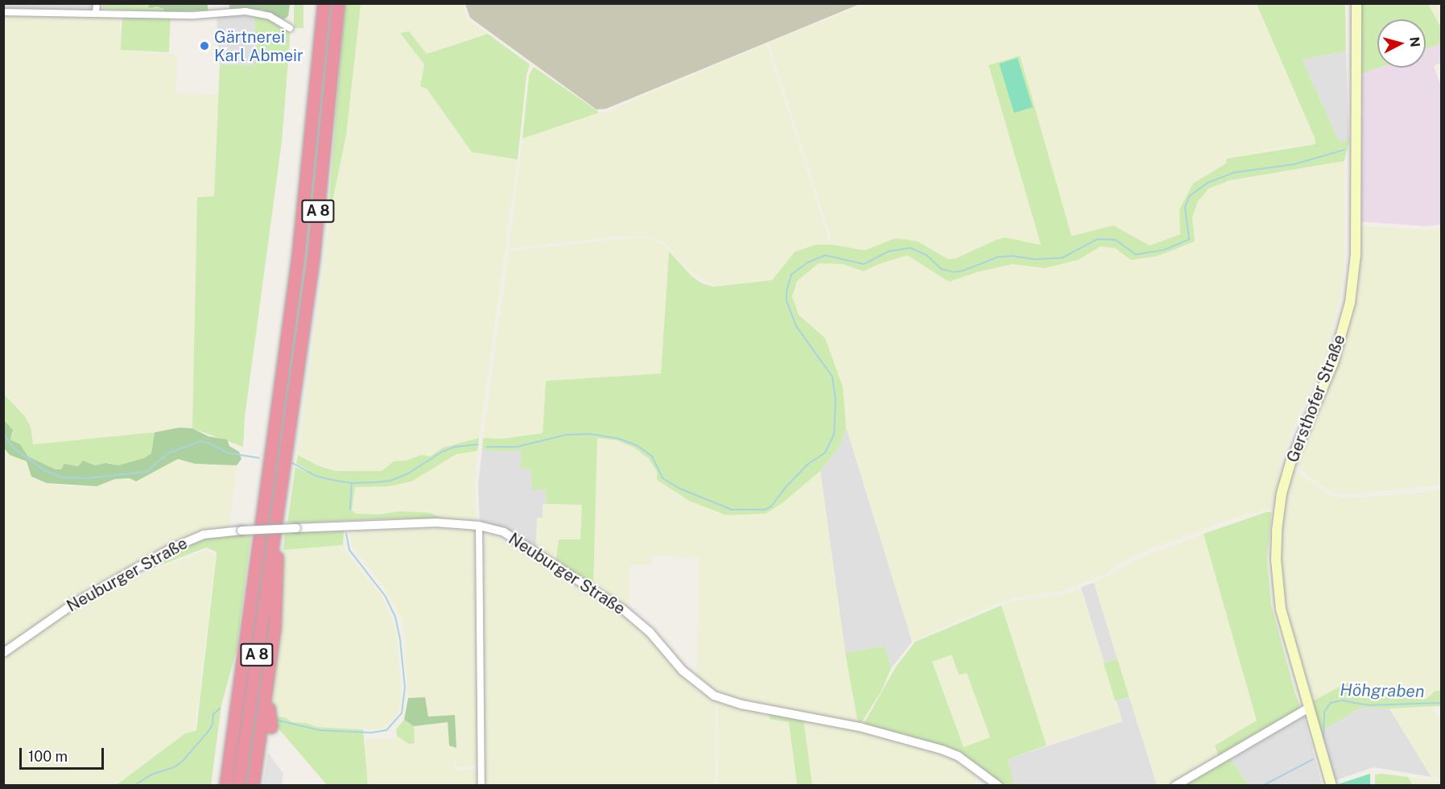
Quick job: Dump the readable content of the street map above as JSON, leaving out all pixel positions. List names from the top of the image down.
{
  "streets": {
    "highway": ["A 8"],
    "main road": ["Gersthofer Straße"],
    "street": ["Neuburger Straße"]
  },
  "water": ["Höhgraben"],
  "places": ["Gärtnerei Karl Abmeir"],
  "scale_bar": "100 m",
  "north": "right"
}
